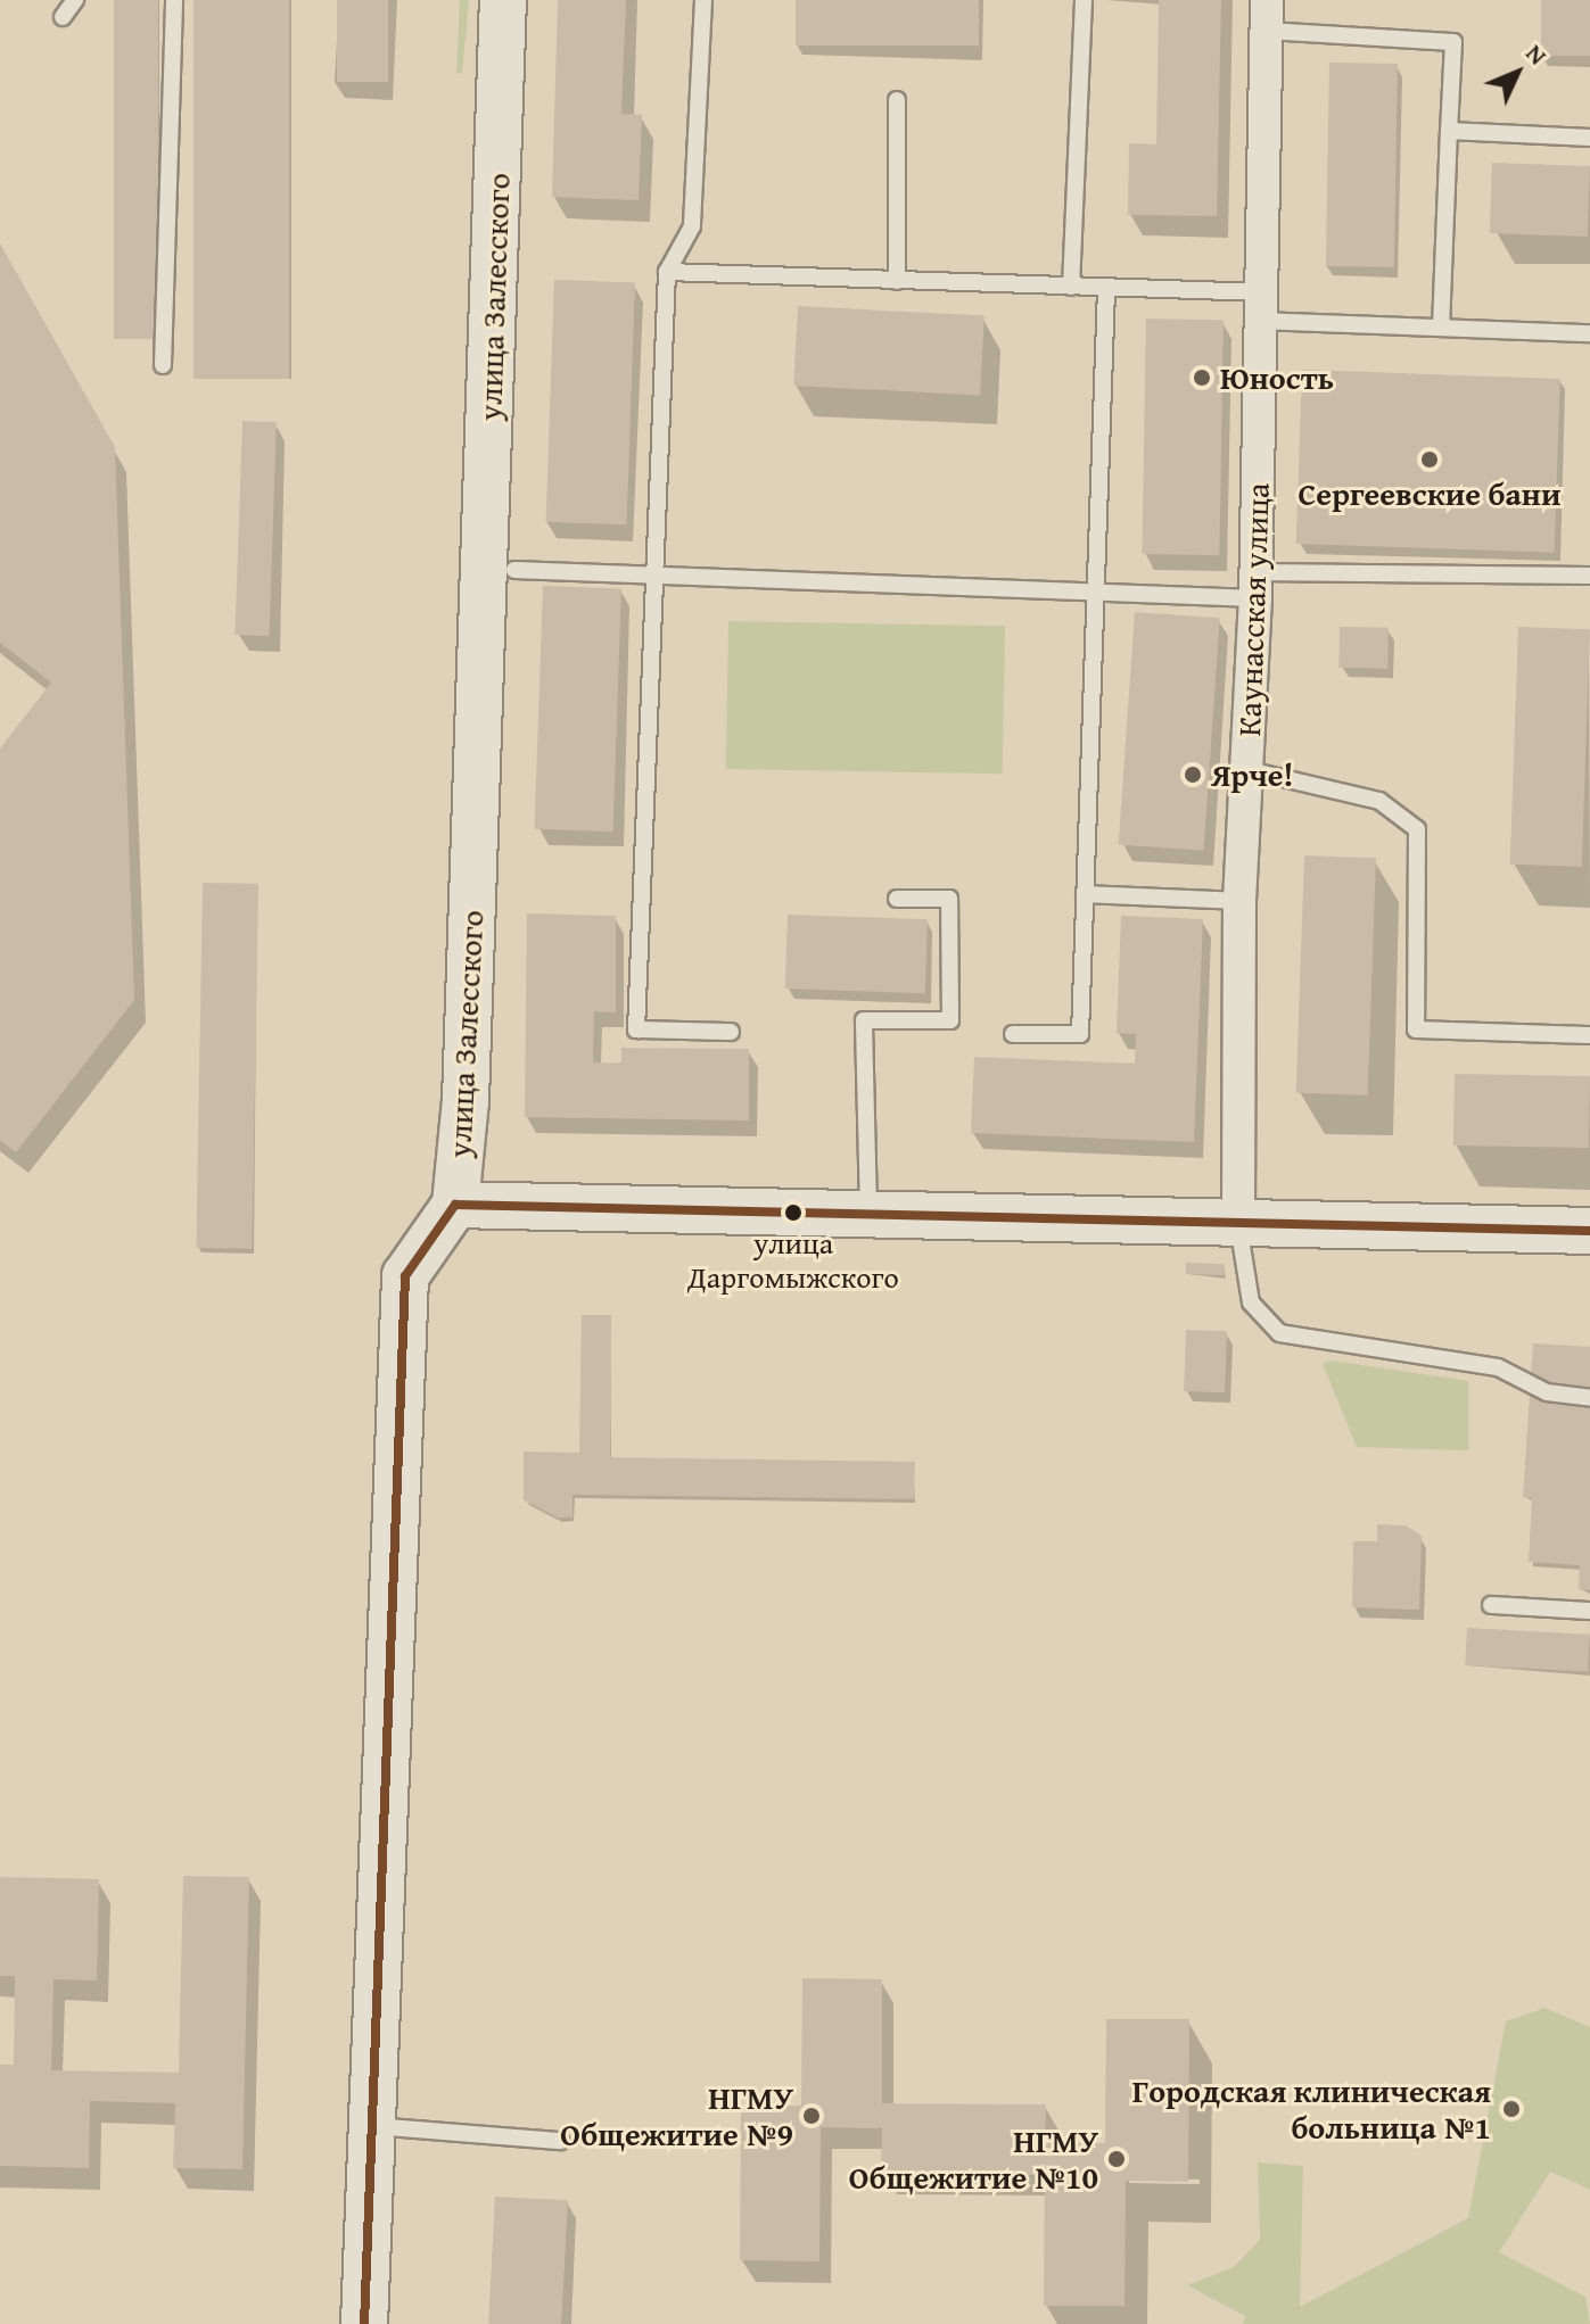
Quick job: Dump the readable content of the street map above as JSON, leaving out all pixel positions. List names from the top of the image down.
{
  "streets": {
    "main road": ["улица Залесского"],
    "street": ["Каунасская улица"]
  },
  "places": [
    "Юность",
    "Сергеевские бани",
    "Ярче!",
    "улица Даргомыжского",
    "Городская клиническая больница №1",
    "НГМУ Общежитие №9",
    "НГМУ Общежитие №10"
  ],
  "north": "top right"
}
